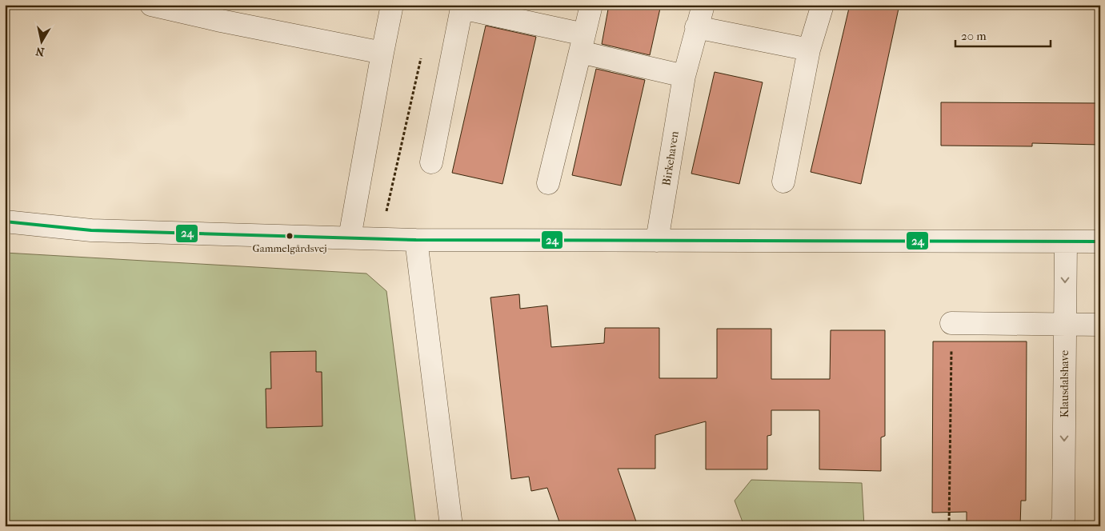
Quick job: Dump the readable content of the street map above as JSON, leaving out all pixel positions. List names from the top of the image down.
{
  "streets": {
    "street": ["Birkehaven", "Klausdalshave"]
  },
  "one_way": ["Klausdalshave"],
  "places": ["Gammelgårdsvej"],
  "lines": ["transit line 24"],
  "scale_bar": "20 m",
  "north": "bottom"
}
